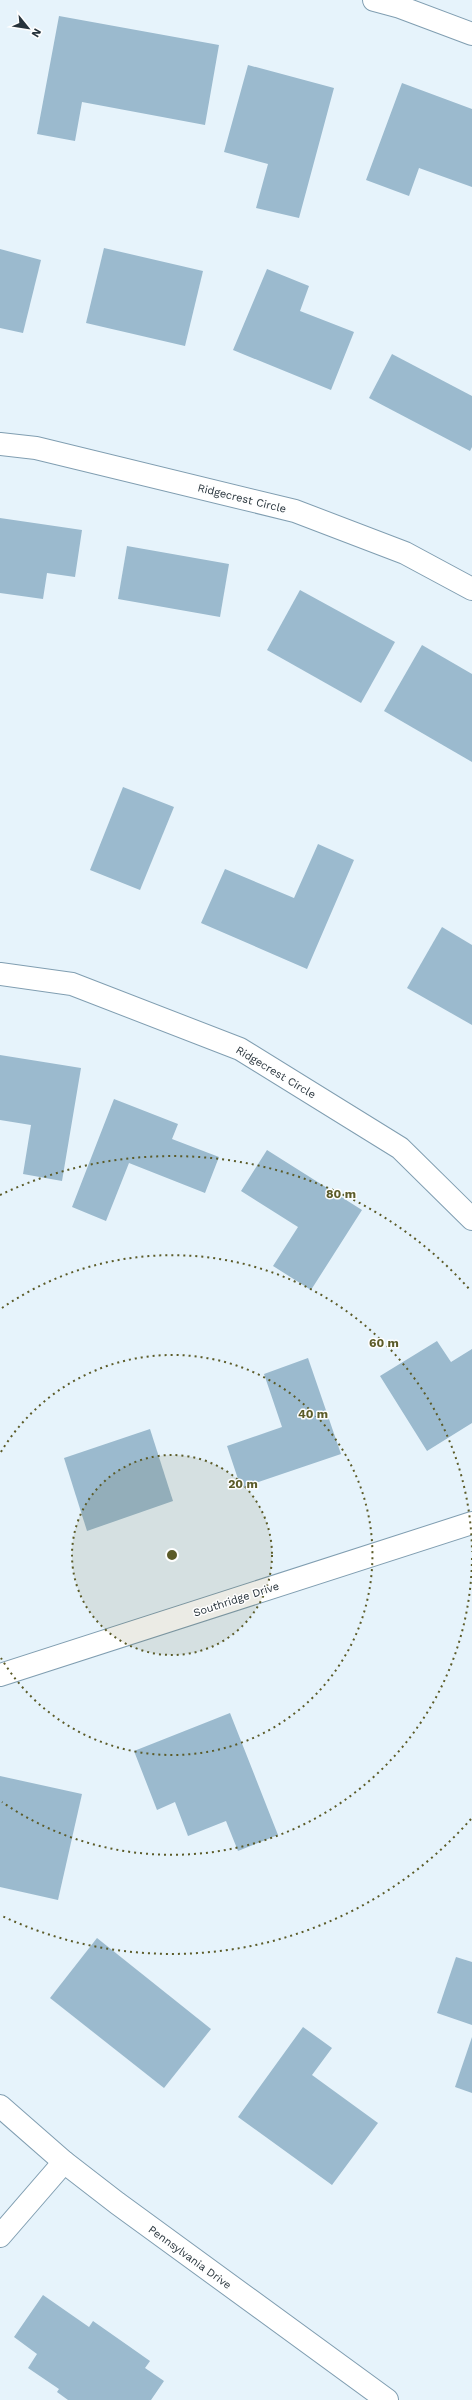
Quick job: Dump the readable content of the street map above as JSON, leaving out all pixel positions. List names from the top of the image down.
{
  "streets": {
    "street": ["Ridgecrest Circle", "Southridge Drive", "Pennsylvania Drive"]
  },
  "north": "bottom right",
  "rings": [
    "80 m",
    "60 m",
    "40 m",
    "20 m"
  ]
}
